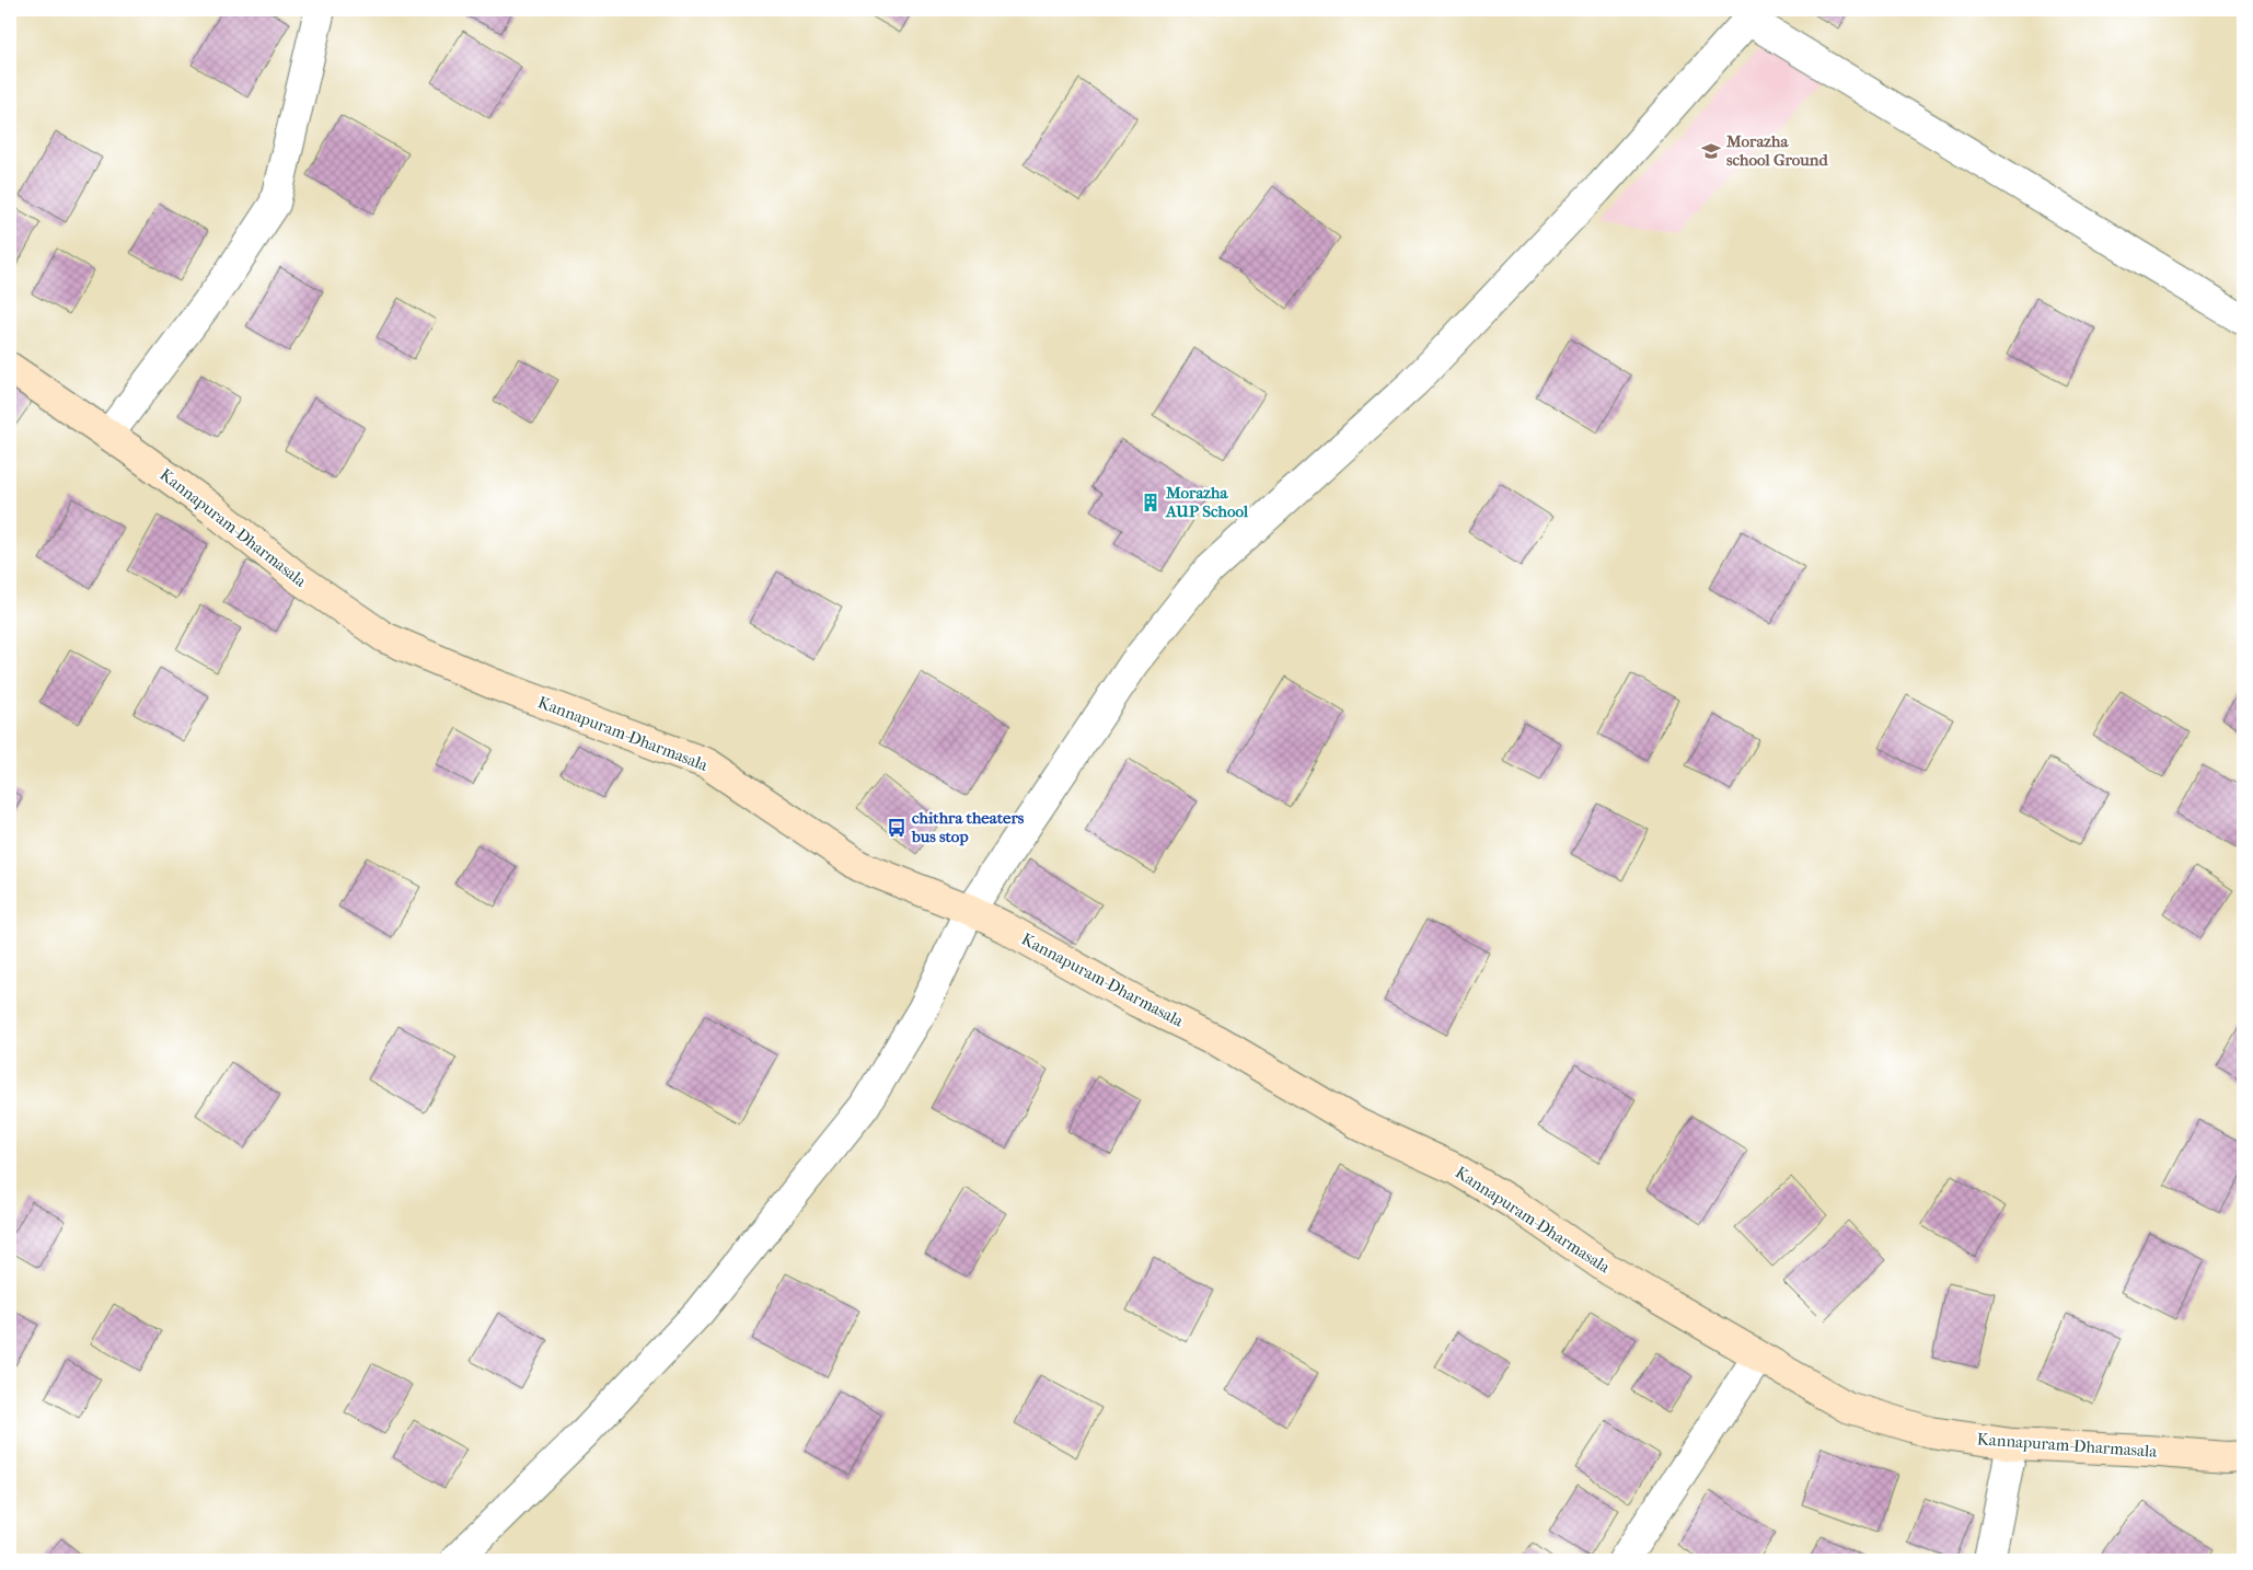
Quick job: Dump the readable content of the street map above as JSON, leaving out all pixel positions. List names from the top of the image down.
{
  "streets": {
    "main road": ["Kannapuram-Dharmasala"]
  },
  "places": {
    "school or university": ["Morazha school Ground"],
    "building": ["Morazha AUP School"],
    "bus stop": ["chithra theaters bus stop"]
  }
}
